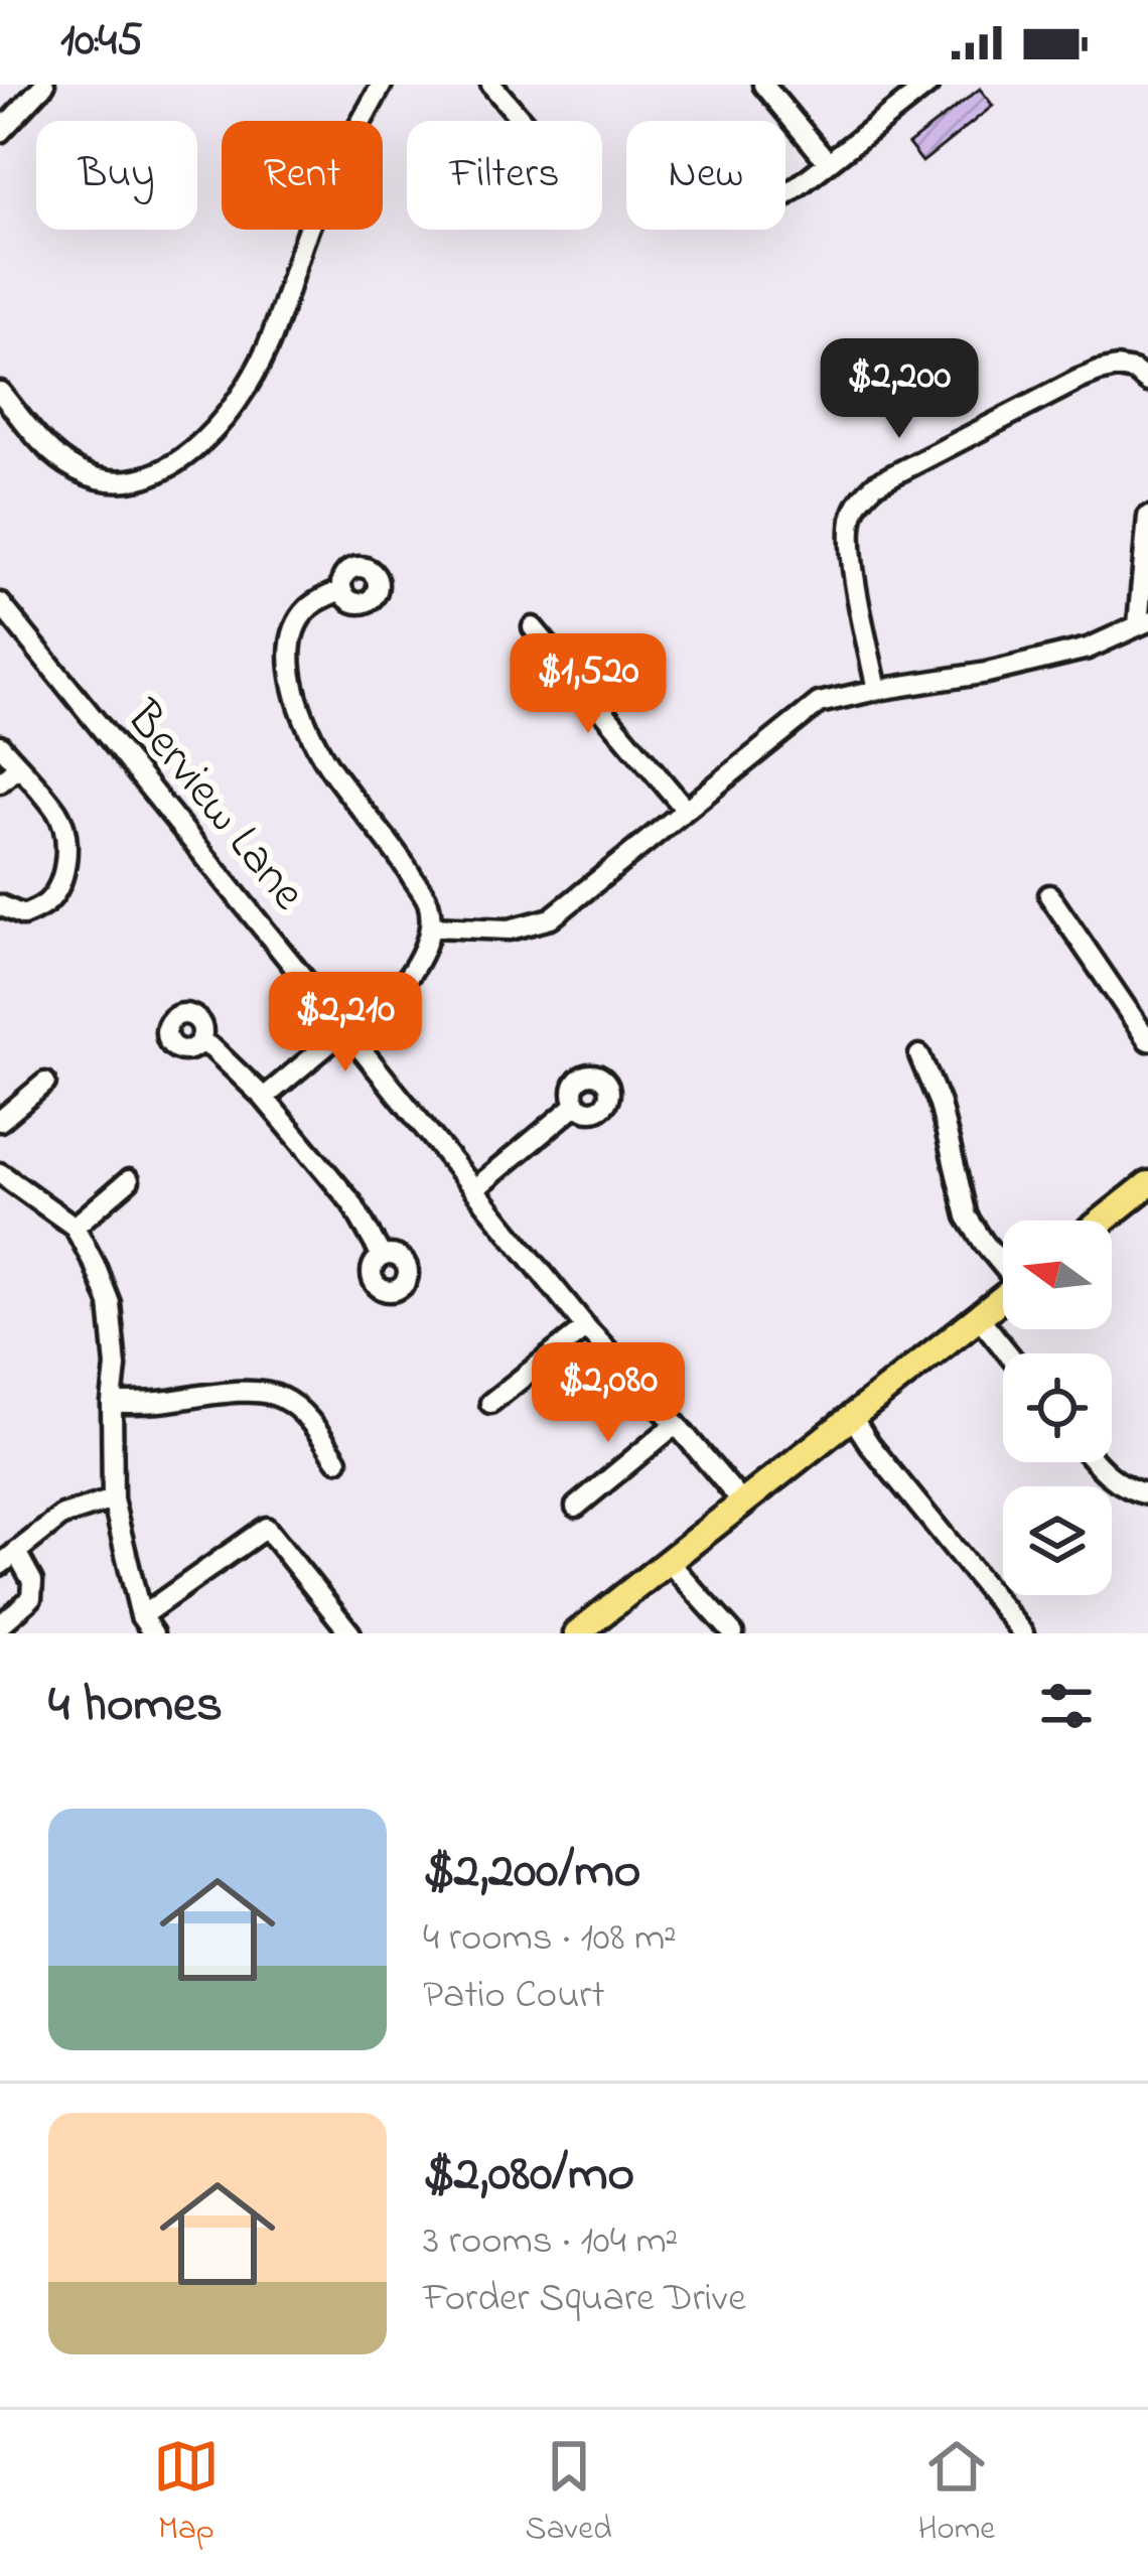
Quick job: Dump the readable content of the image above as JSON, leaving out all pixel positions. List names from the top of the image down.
{
  "streets": {
    "street": ["Berview Lane"]
  },
  "north": "left",
  "page": {
    "status": "10:45",
    "chip": [
      "Buy",
      "Rent",
      "Filters",
      "New"
    ],
    "price": [
      "$2,200",
      "$1,520",
      "$2,210",
      "$2,080"
    ],
    "heading": "4 homes",
    "list": [
      {
        "name": "$2,200/mo",
        "note": "4 rooms · 108 m² · Patio Court"
      },
      {
        "name": "$2,080/mo",
        "note": "3 rooms · 104 m² · Forder Square Drive"
      }
    ],
    "tabs": ["Map", "Saved", "Home"]
  }
}
